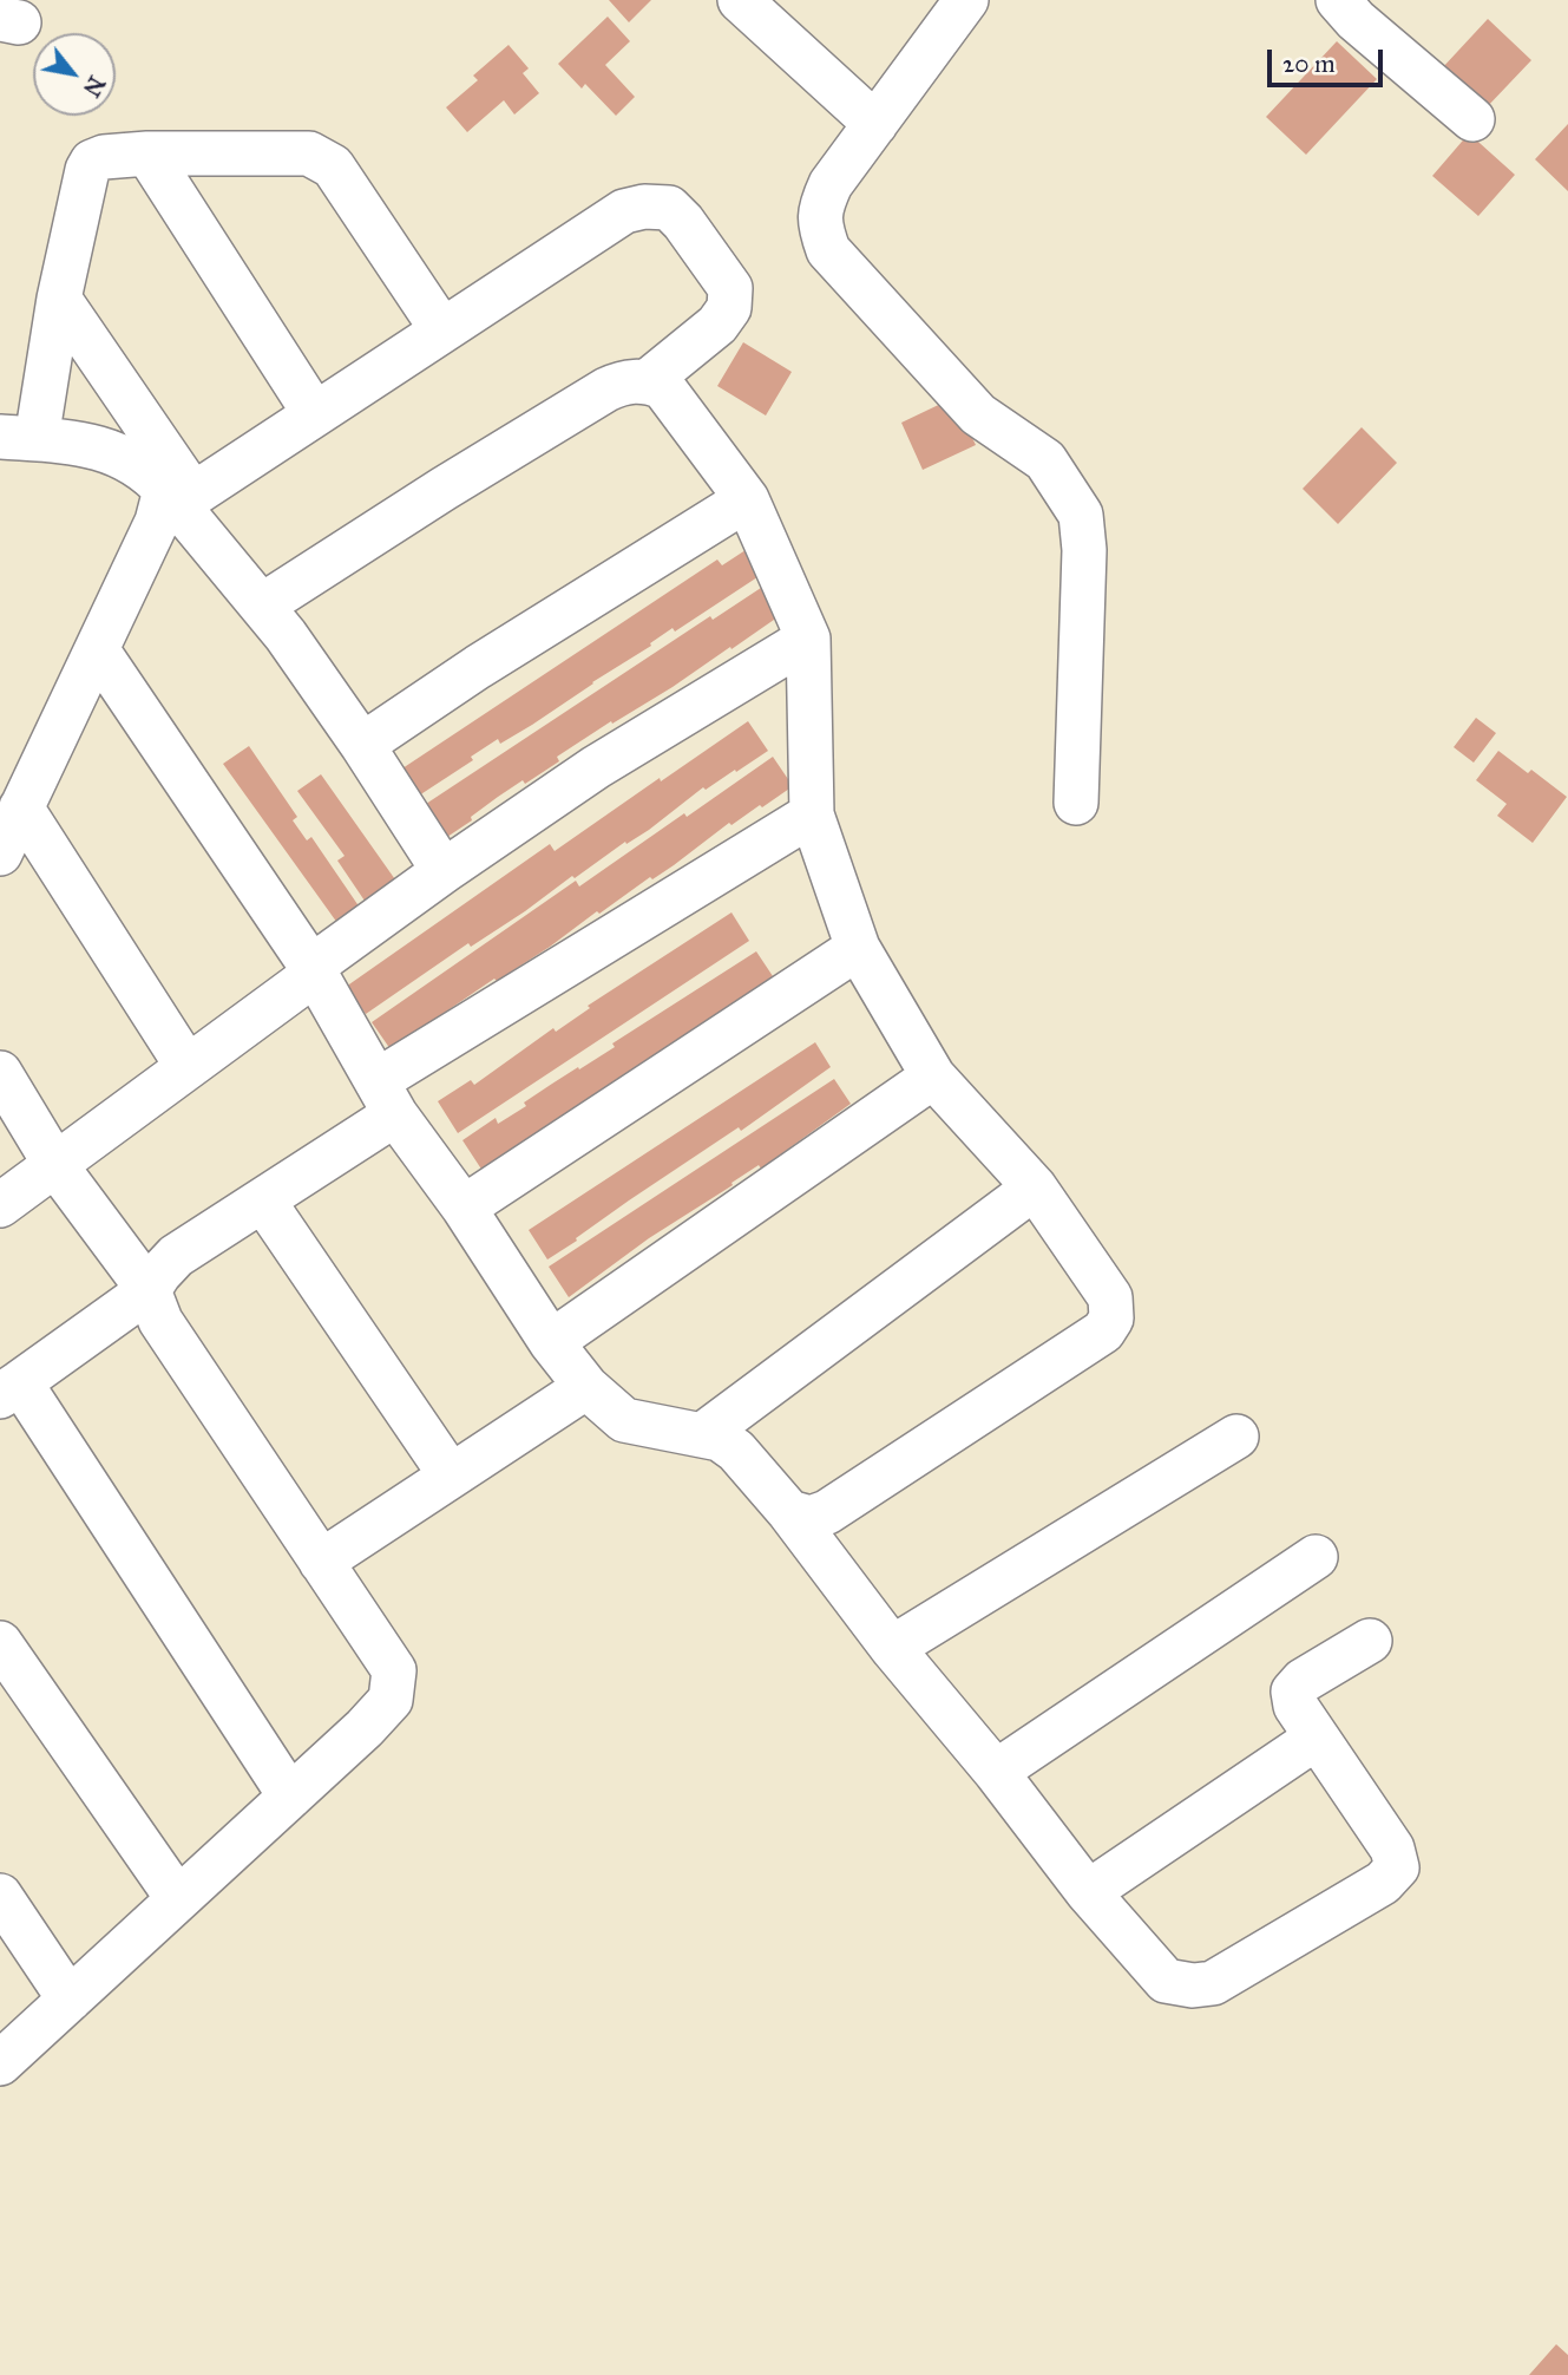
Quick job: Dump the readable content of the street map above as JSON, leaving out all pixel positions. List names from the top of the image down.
{
  "scale_bar": "20 m",
  "north": "bottom right"
}
